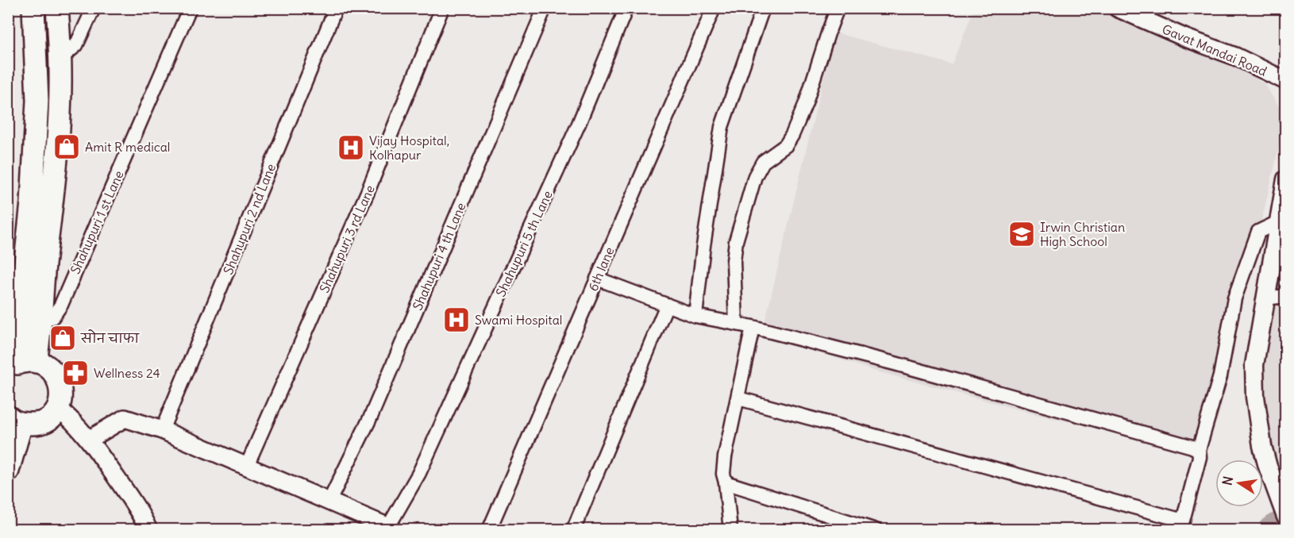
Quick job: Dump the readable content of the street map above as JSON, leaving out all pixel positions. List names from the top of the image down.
{
  "streets": {
    "street": [
      "Gavat Mandai Road",
      "Shahupuri 2 nd Lane",
      "Shahupuri 1 st Lane",
      "Shahupuri 3 rd Lane",
      "Shahupuri 5 th Lane",
      "Shahupuri 4 th Lane",
      "6th lane"
    ]
  },
  "places": {
    "shop": ["Amit R medical", "सोन चाफा"],
    "hospital": ["Vijay Hospital, Kolhapur", "Swami Hospital"],
    "school or university": ["Irwin Christian High School"],
    "pharmacy": ["Wellness 24"]
  },
  "north": "left"
}
